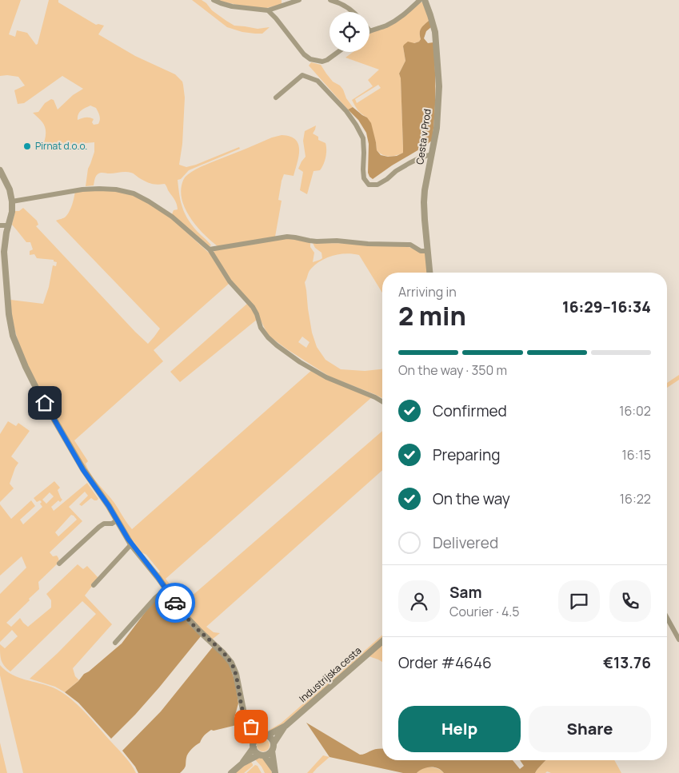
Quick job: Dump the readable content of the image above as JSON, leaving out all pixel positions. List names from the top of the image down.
{
  "streets": {
    "street": ["Cesta v Prod", "Industrijska cesta"]
  },
  "places": ["Pirnat d.o.o."],
  "page": {
    "heading": ["2 min", "Arriving in", "16:29–16:34"],
    "panel": [
      "Sam",
      "Courier · 4.5",
      "Order #4646",
      "€13.76"
    ],
    "bar": "On the way · 350 m",
    "list": [
      ["Confirmed", "16:02"],
      ["Preparing", "16:15"],
      ["On the way", "16:22"],
      "Delivered"
    ],
    "buttons": ["Help", "Share"]
  }
}
